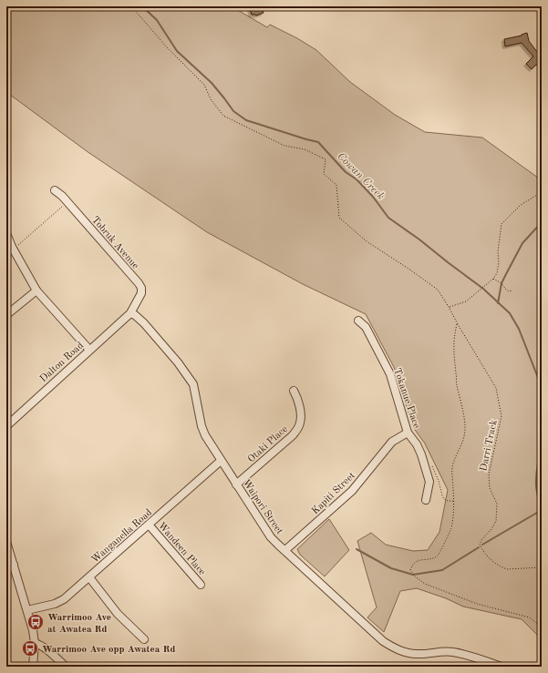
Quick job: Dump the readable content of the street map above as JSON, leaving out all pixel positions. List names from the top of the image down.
{
  "streets": {
    "street": [
      "Tobruk Avenue",
      "Dalton Road",
      "Tokanue Place",
      "Otaki Place",
      "Kapiti Street",
      "Waipori Street",
      "Wanganella Road",
      "Wandeen Place"
    ],
    "path": ["Darri Track"]
  },
  "crossings": [
    ["Tobruk Avenue", "Dalton Road"],
    ["Tobruk Avenue", "Waipori Street"],
    ["Dalton Road", "Waipori Street"],
    ["Tokanue Place", "Kapiti Street"],
    ["Otaki Place", "Waipori Street"],
    ["Kapiti Street", "Waipori Street"],
    ["Waipori Street", "Wanganella Road"],
    ["Wanganella Road", "Wandeen Place"]
  ],
  "water": ["Cowan Creek"],
  "places": {
    "bus stop": ["Warrimoo Ave at Awatea Rd", "Warrimoo Ave opp Awatea Rd"]
  }
}
